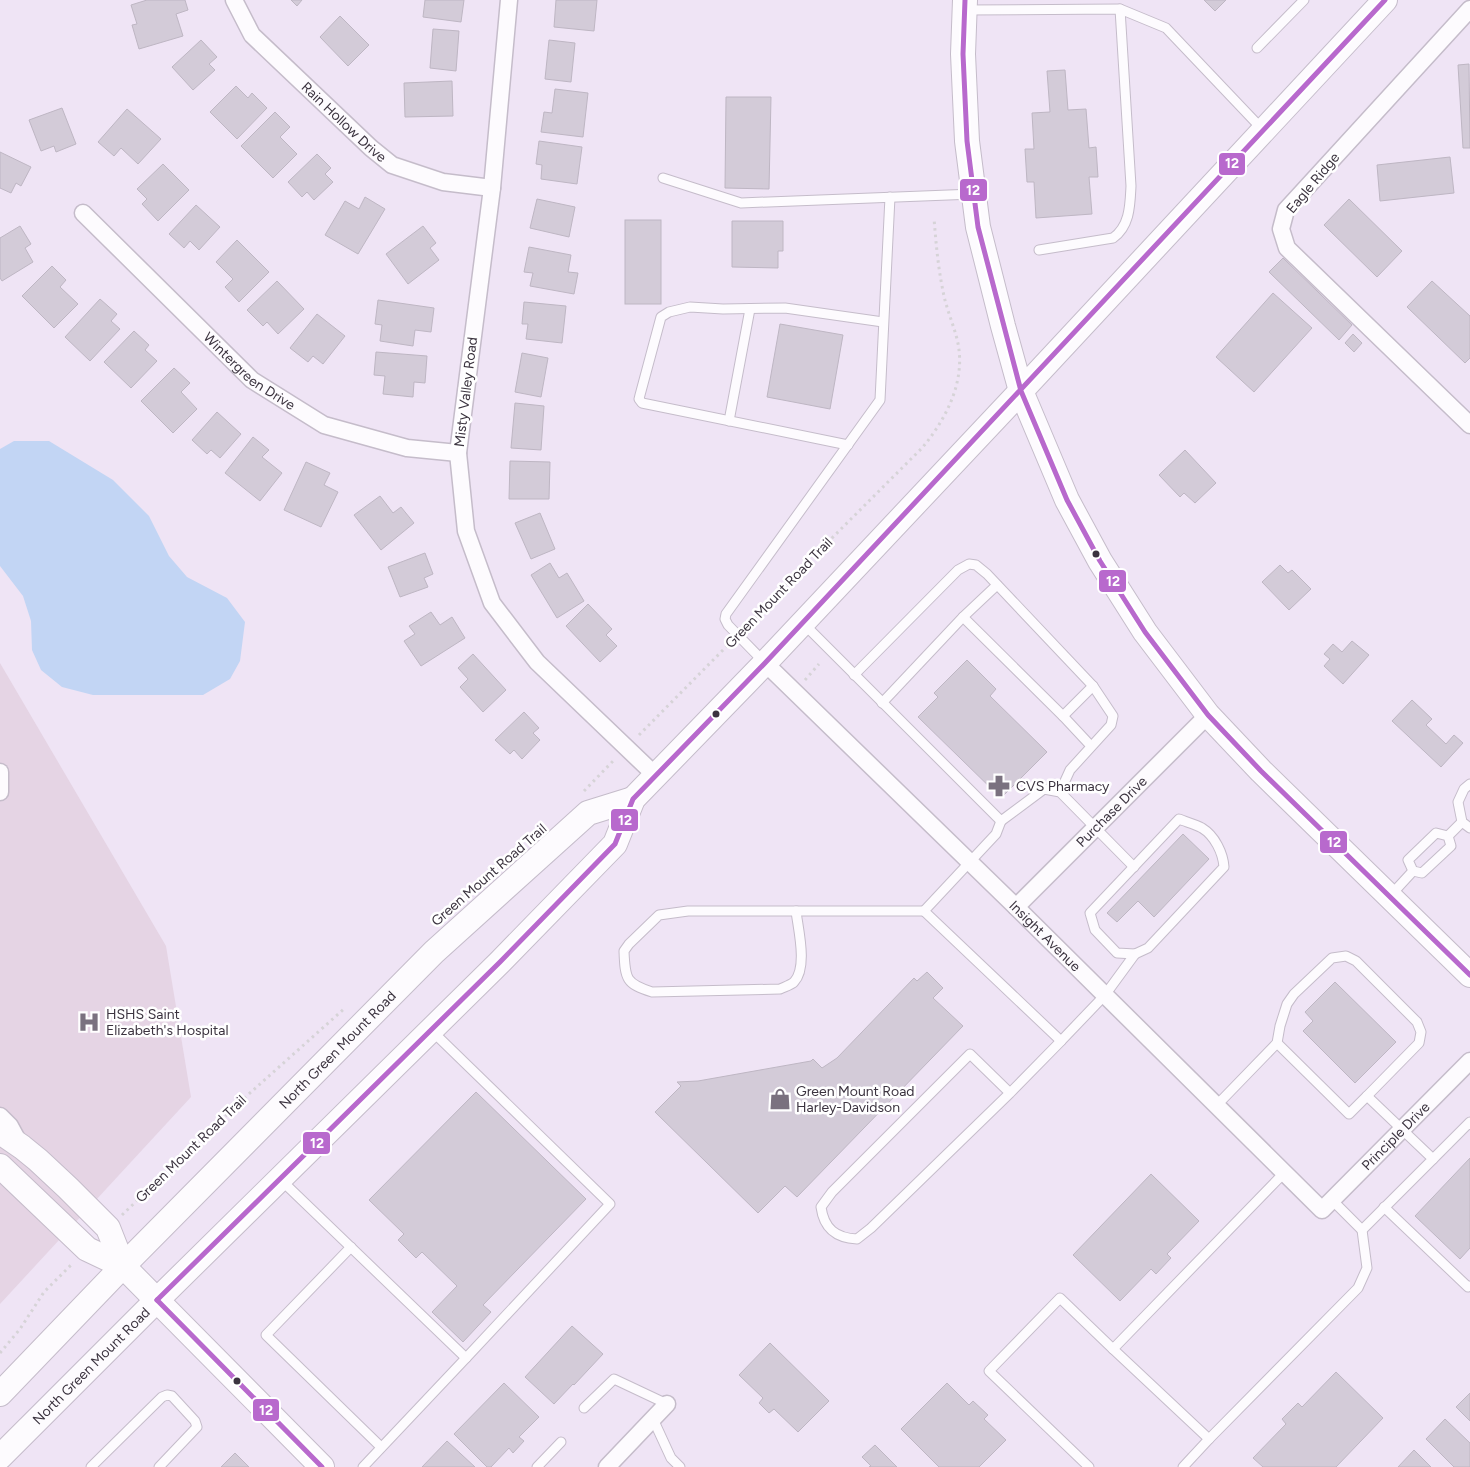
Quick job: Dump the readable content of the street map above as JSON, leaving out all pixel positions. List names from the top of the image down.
{
  "streets": {
    "street": [
      "Rain Hollow Drive",
      "Eagle Ridge",
      "Wintergreen Drive",
      "Misty Valley Road",
      "Purchase Drive",
      "Insight Avenue",
      "North Green Mount Road",
      "Principle Drive"
    ],
    "path": ["Green Mount Road Trail"]
  },
  "crossings": [
    ["Rain Hollow Drive", "Misty Valley Road"],
    ["Wintergreen Drive", "Misty Valley Road"],
    ["Misty Valley Road", "Green Mount Road Trail"],
    ["Misty Valley Road", "North Green Mount Road"],
    ["Purchase Drive", "Insight Avenue"],
    ["Insight Avenue", "North Green Mount Road"],
    ["Insight Avenue", "Principle Drive"]
  ],
  "places": {
    "pharmacy": ["CVS Pharmacy"],
    "hospital": ["HSHS Saint Elizabeth's Hospital"],
    "shop": ["Green Mount Road Harley-Davidson"]
  },
  "lines": ["transit line 12"]
}
